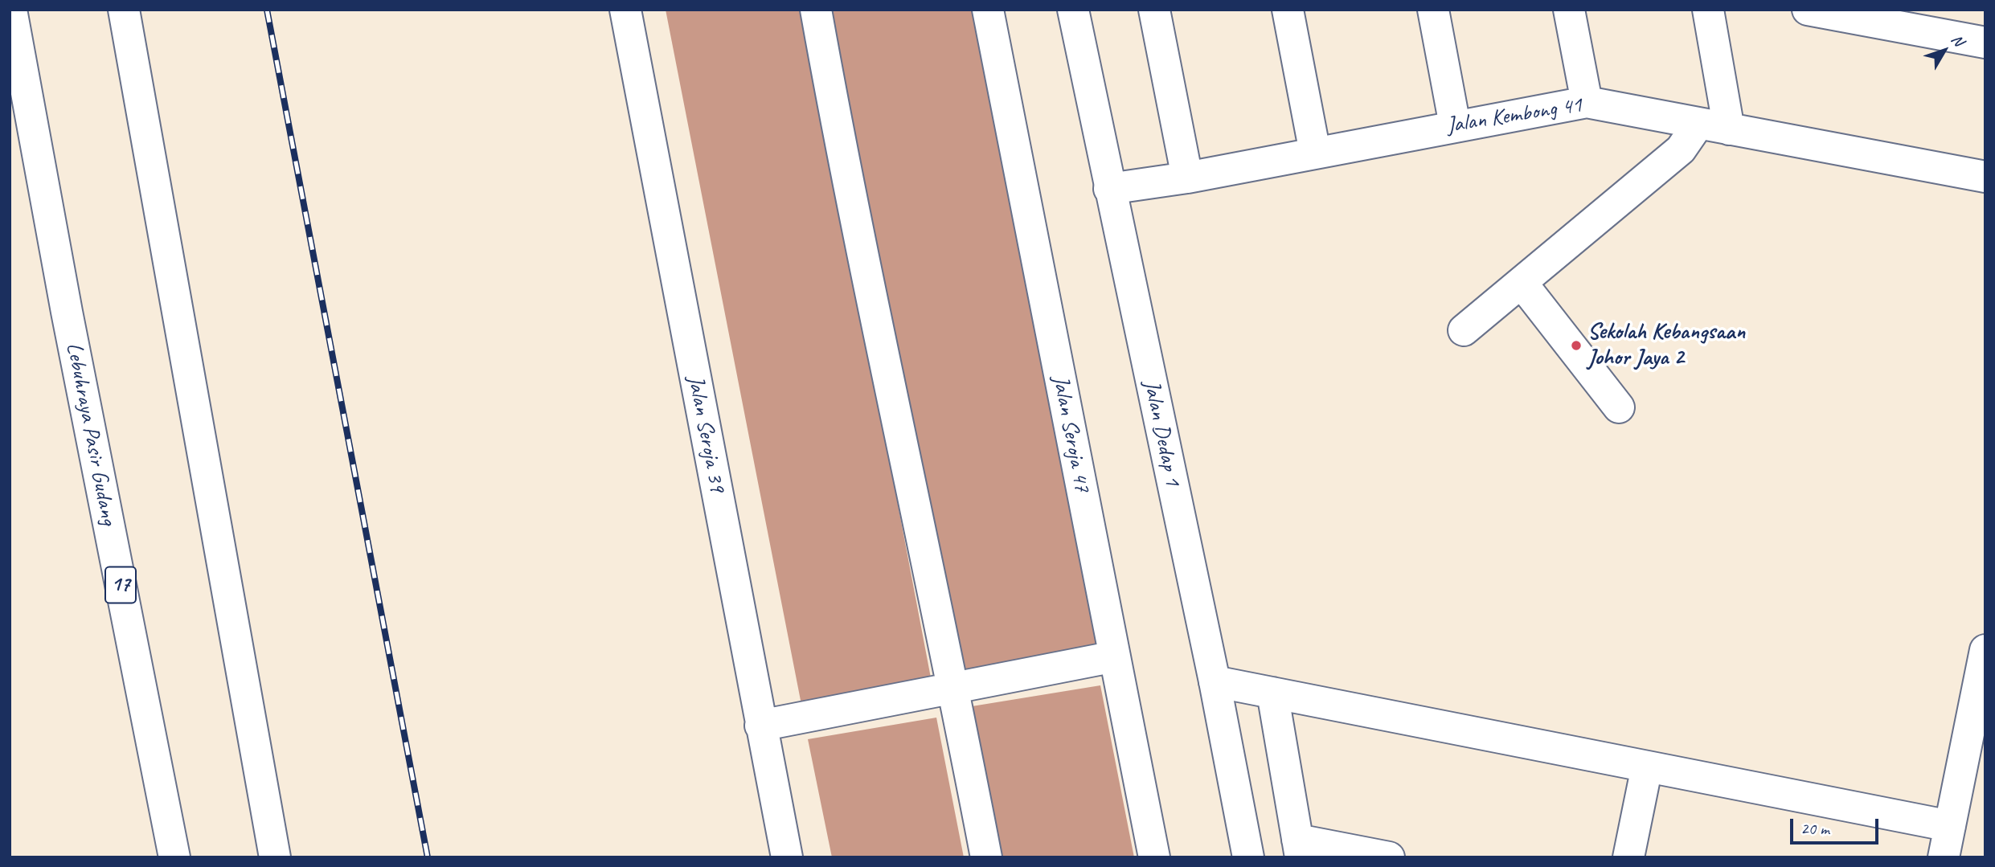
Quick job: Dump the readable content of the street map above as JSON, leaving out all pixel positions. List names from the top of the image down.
{
  "streets": {
    "main road": [
      "Jalan Kembong 41",
      "Jalan Dedap 1",
      "Lebuhraya Pasir Gudang",
      "Jalan Seroja 39",
      "Jalan Seroja 47",
      "17"
    ]
  },
  "crossings": [
    ["Jalan Kembong 41", "Jalan Dedap 1"]
  ],
  "places": ["Sekolah Kebangsaan Johor Jaya 2"],
  "scale_bar": "20 m",
  "north": "top right"
}
